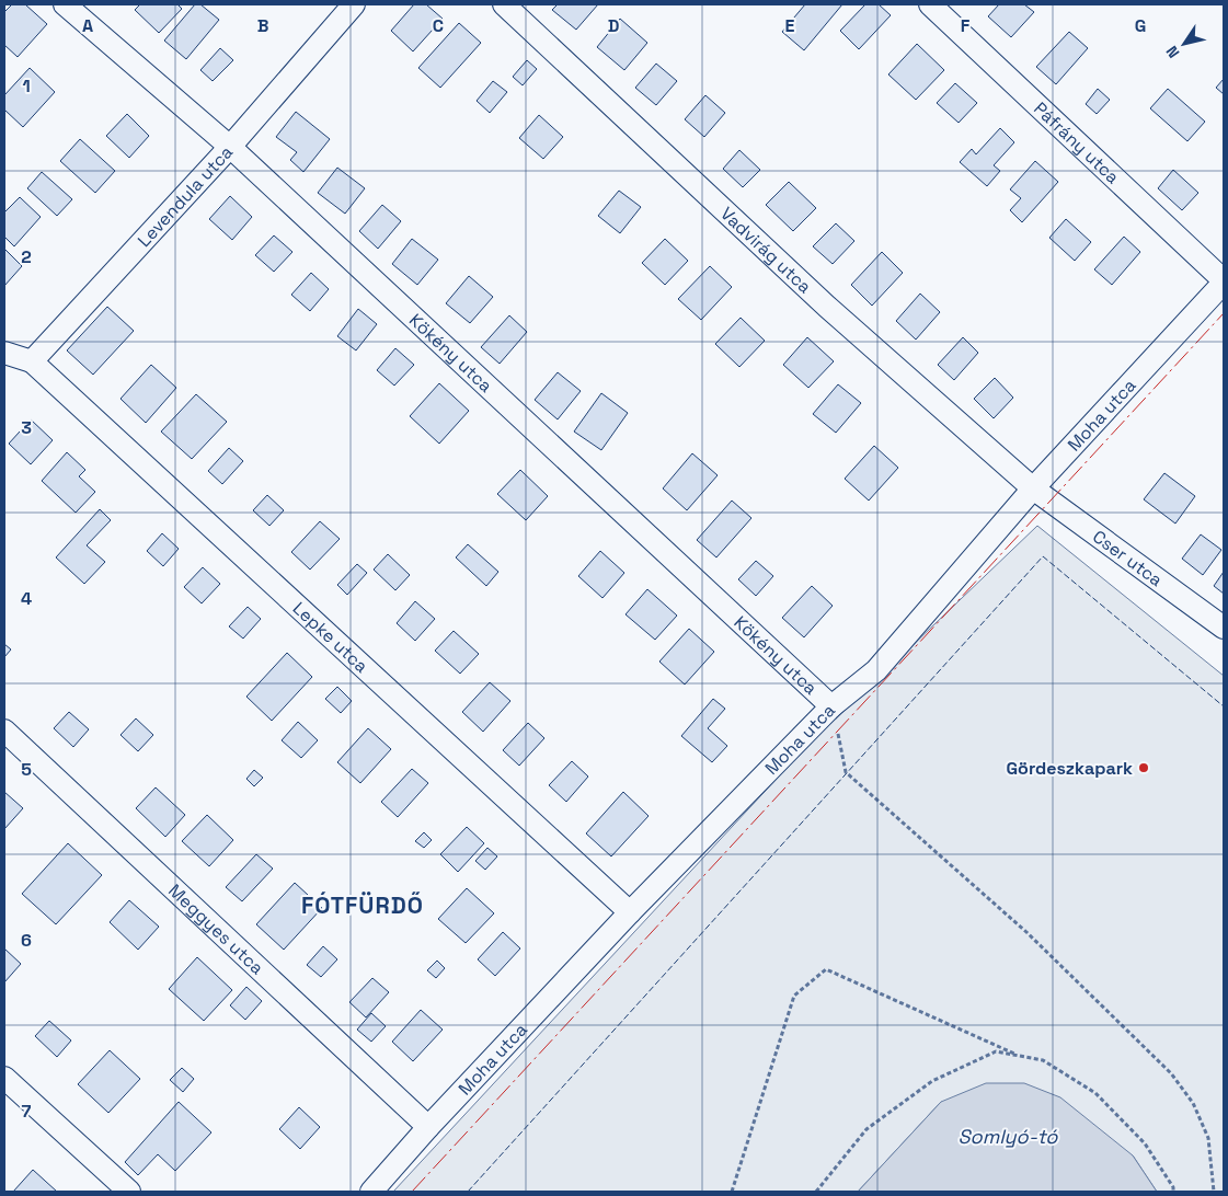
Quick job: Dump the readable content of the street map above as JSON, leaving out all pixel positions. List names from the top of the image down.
{
  "streets": {
    "street": [
      "Páfrány utca",
      "Levendula utca",
      "Vadvirág utca",
      "Kökény utca",
      "Moha utca",
      "Cser utca",
      "Lepke utca",
      "Meggyes utca"
    ]
  },
  "crossings": [
    ["Páfrány utca", "Moha utca"],
    ["Levendula utca", "Kökény utca"],
    ["Levendula utca", "Lepke utca"],
    ["Vadvirág utca", "Moha utca"],
    ["Vadvirág utca", "Cser utca"],
    ["Kökény utca", "Moha utca"],
    ["Moha utca", "Cser utca"],
    ["Moha utca", "Lepke utca"],
    ["Moha utca", "Meggyes utca"]
  ],
  "districts": ["FÓTFÜRDŐ"],
  "water": ["Somlyó-tó"],
  "places": ["Gördeszkapark"],
  "north": "bottom left",
  "grid": {
    "columns": [
      "A",
      "B",
      "C",
      "D",
      "E",
      "F",
      "G"
    ],
    "rows": [
      "1",
      "2",
      "3",
      "4",
      "5",
      "6",
      "7"
    ]
  }
}
